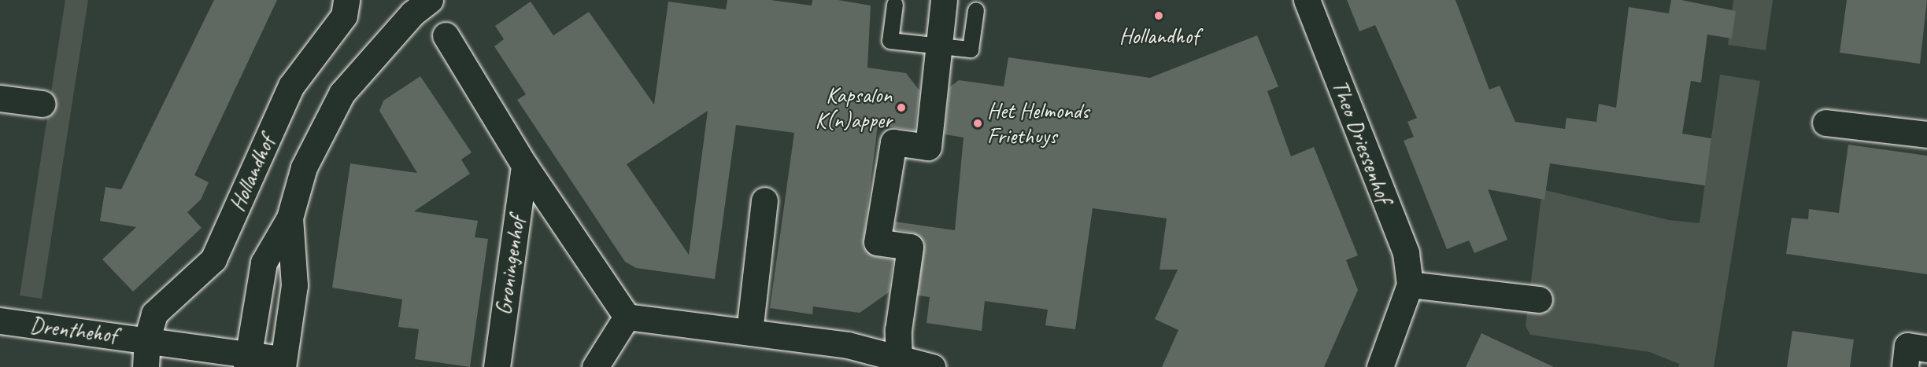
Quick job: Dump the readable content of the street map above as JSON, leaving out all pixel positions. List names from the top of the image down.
{
  "streets": {
    "street": [
      "Theo Driessenhof",
      "Hollandhof",
      "Groningenhof",
      "Drenthehof"
    ]
  },
  "crossings": [
    ["Hollandhof", "Drenthehof"]
  ],
  "places": ["Hollandhof", "Kapsalon K(n)apper", "Het Helmonds Friethuys"]
}
